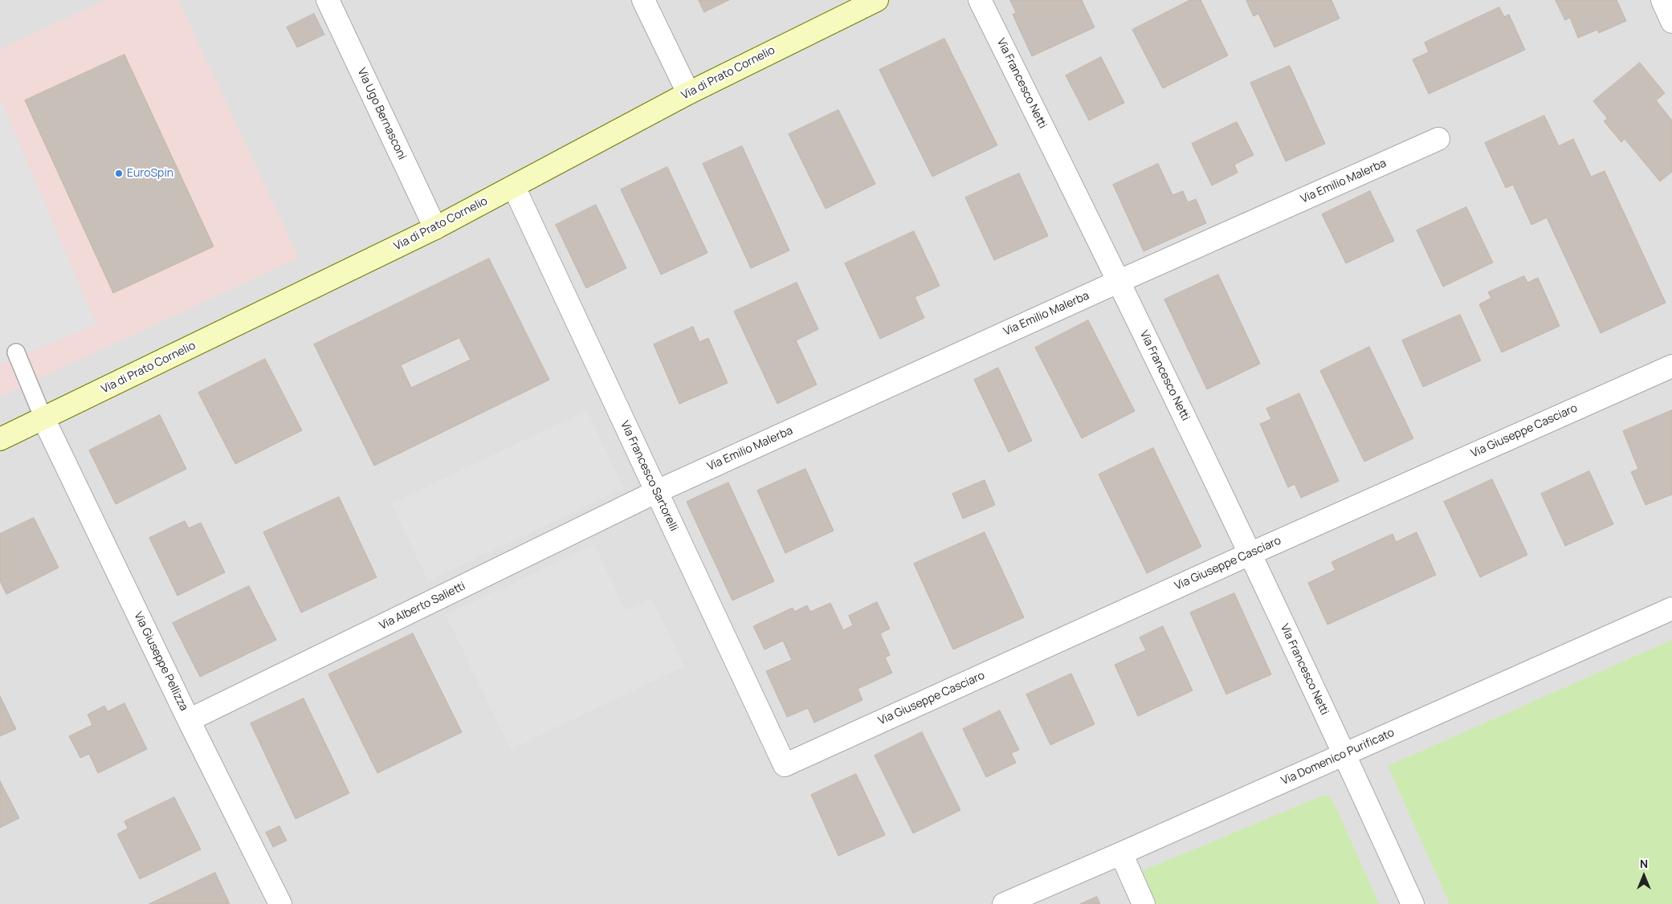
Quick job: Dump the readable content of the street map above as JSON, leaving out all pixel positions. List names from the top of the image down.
{
  "streets": {
    "street": [
      "Via di Prato Cornelio",
      "Via Francesco Netti",
      "Via Ugo Bernasconi",
      "Via Emilio Malerba",
      "Via Giuseppe Casciaro",
      "Via Francesco Sartorelli",
      "Via Alberto Salietti",
      "Via Giuseppe Pellizza",
      "Via Domenico Purificato"
    ]
  },
  "crossings": [
    ["Via di Prato Cornelio", "Via Ugo Bernasconi"],
    ["Via di Prato Cornelio", "Via Francesco Sartorelli"],
    ["Via di Prato Cornelio", "Via Giuseppe Pellizza"],
    ["Via Francesco Netti", "Via Emilio Malerba"],
    ["Via Francesco Netti", "Via Giuseppe Casciaro"],
    ["Via Francesco Netti", "Via Domenico Purificato"],
    ["Via Emilio Malerba", "Via Francesco Sartorelli"],
    ["Via Emilio Malerba", "Via Alberto Salietti"],
    ["Via Giuseppe Casciaro", "Via Francesco Sartorelli"],
    ["Via Francesco Sartorelli", "Via Alberto Salietti"],
    ["Via Alberto Salietti", "Via Giuseppe Pellizza"]
  ],
  "places": ["EuroSpin"],
  "north": "top"
}
